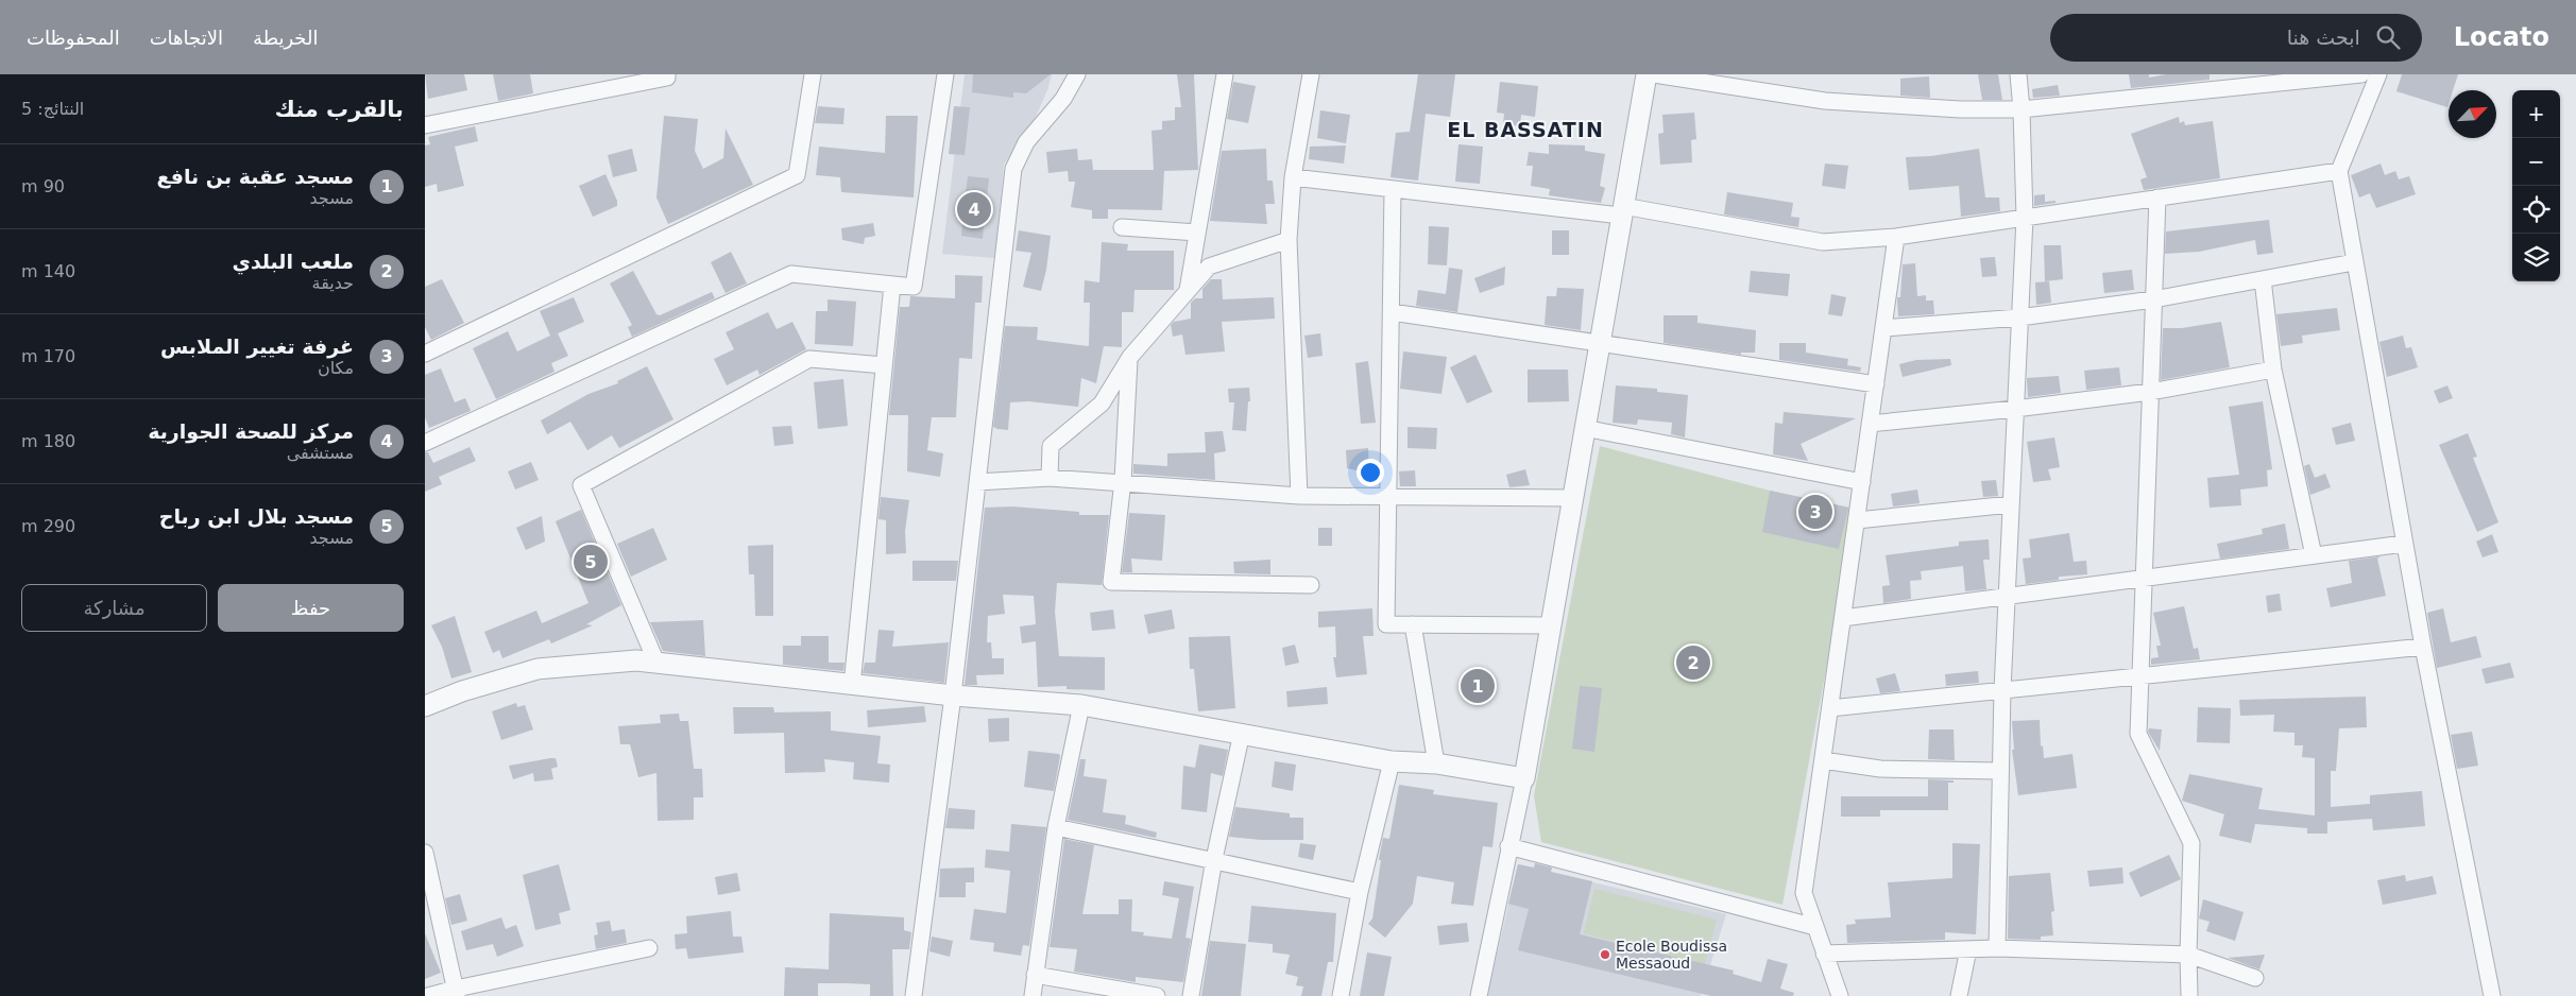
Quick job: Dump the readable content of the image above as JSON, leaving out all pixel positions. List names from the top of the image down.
{
  "districts": ["EL BASSATIN"],
  "places": ["Ecole Boudissa Messaoud"],
  "north": "top right",
  "page": {
    "header": "Locato",
    "search": "ابحث هنا",
    "nav": ["الخريطة", "الاتجاهات", "المحفوظات"],
    "heading": ["بالقرب منك", "النتائج: 5"],
    "map_buttons": ["+", "−"],
    "list": [
      {
        "mark": "1",
        "name": "مسجد عقبة بن نافع",
        "note": "مسجد",
        "value": "90 m"
      },
      {
        "mark": "2",
        "name": "ملعب البلدي",
        "note": "حديقة",
        "value": "140 m"
      },
      {
        "mark": "3",
        "name": "غرفة تغيير الملابس",
        "note": "مكان",
        "value": "170 m"
      },
      {
        "mark": "4",
        "name": "مركز للصحة الجوارية",
        "note": "مستشفى",
        "value": "180 m"
      },
      {
        "mark": "5",
        "name": "مسجد بلال ابن رباح",
        "note": "مسجد",
        "value": "290 m"
      }
    ],
    "pins": [
      "4",
      "3",
      "5",
      "2",
      "1"
    ],
    "buttons": ["حفظ", "مشاركة"]
  }
}
